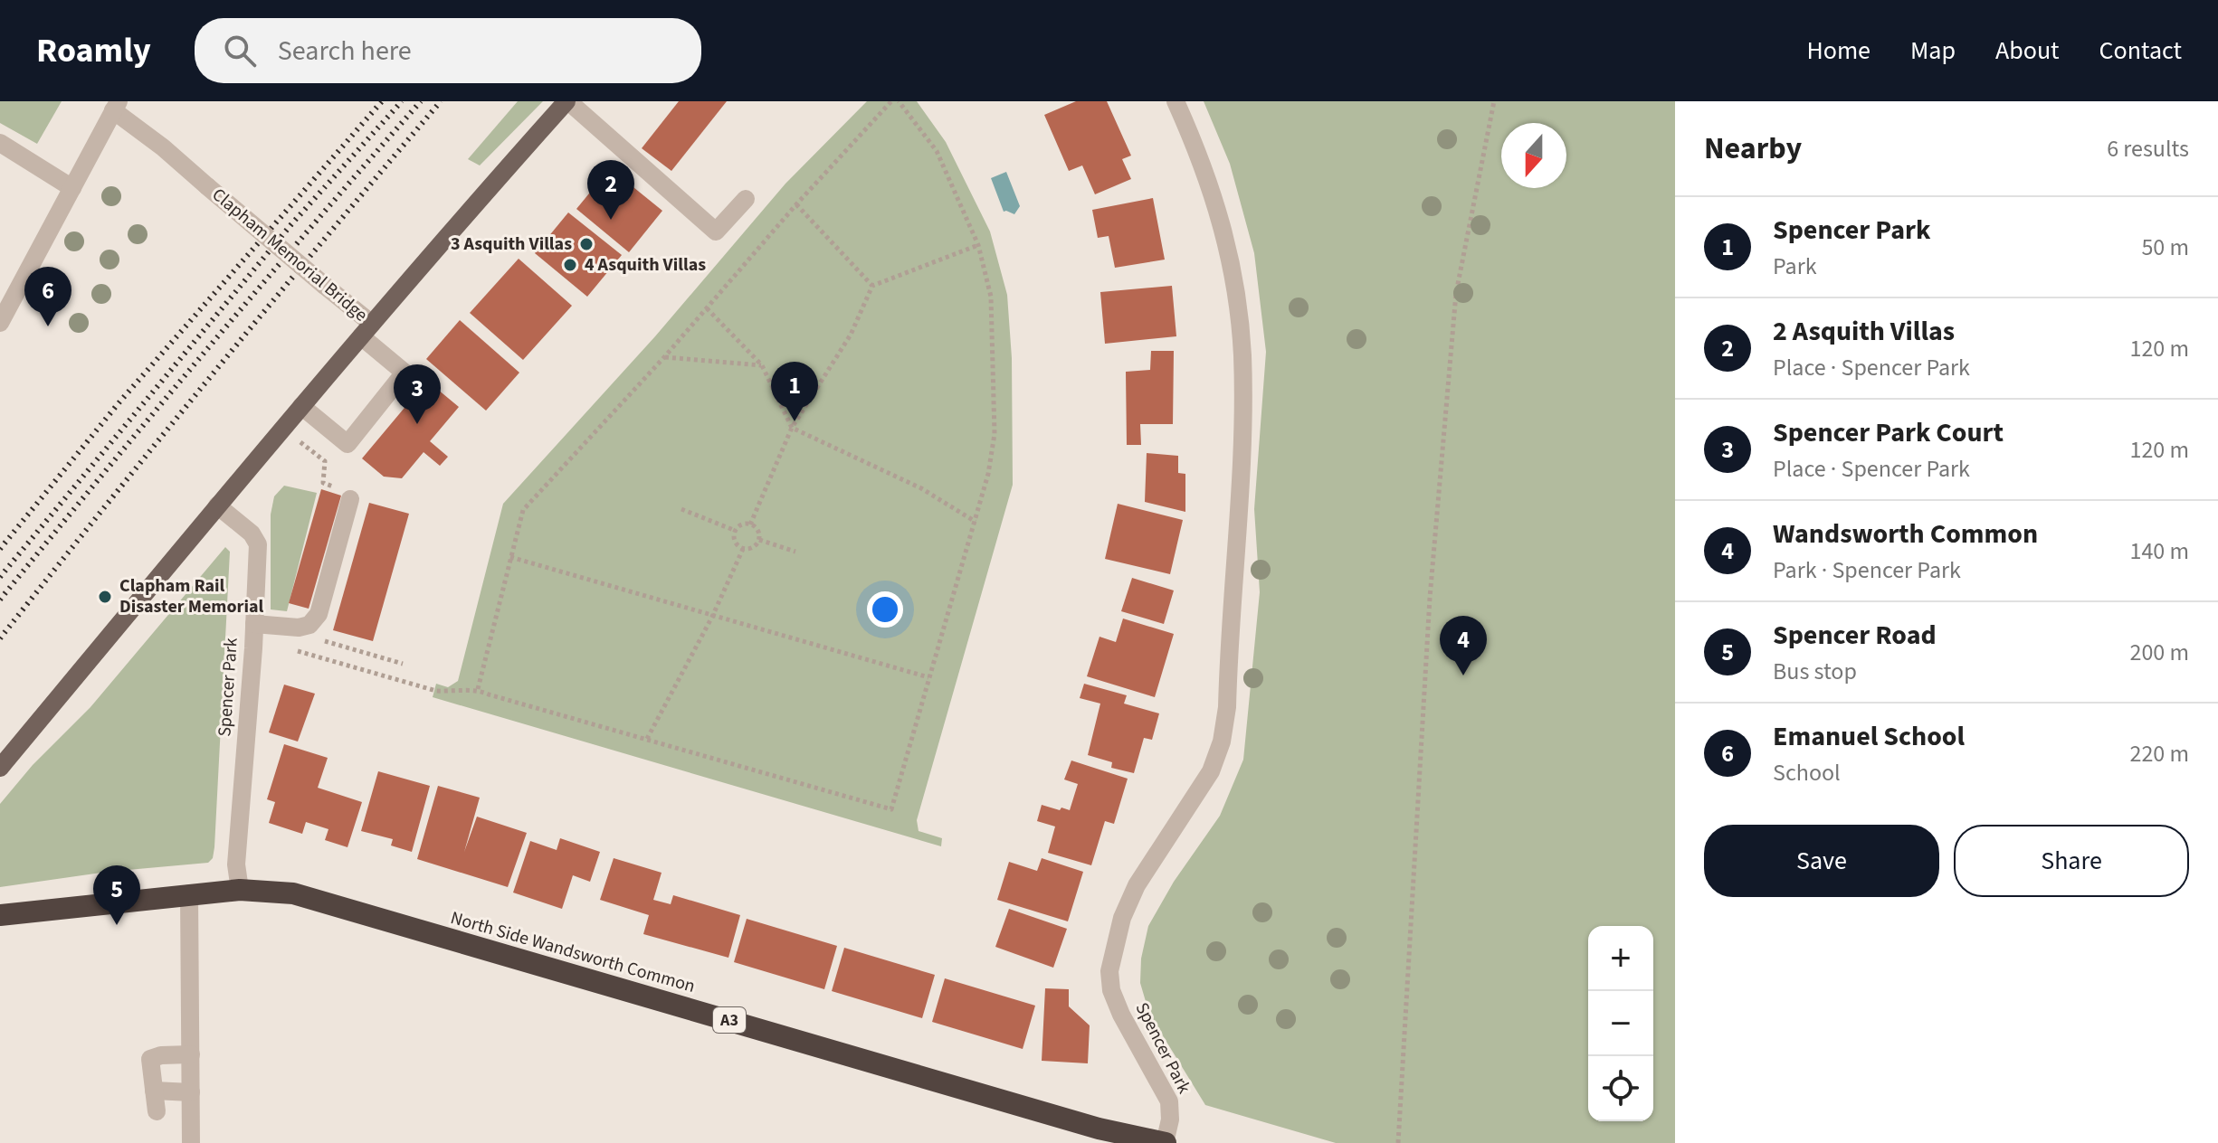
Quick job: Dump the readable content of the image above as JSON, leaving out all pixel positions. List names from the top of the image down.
{
  "streets": {
    "highway": ["North Side Wandsworth Common", "A3"],
    "street": ["Clapham Memorial Bridge", "Spencer Park"]
  },
  "crossings": [
    ["Spencer Park", "North Side Wandsworth Common"]
  ],
  "places": ["3 Asquith Villas", "4 Asquith Villas", "Clapham Rail Disaster Memorial"],
  "north": "bottom",
  "page": {
    "header": "Roamly",
    "search": "Search here",
    "nav": [
      "Home",
      "Map",
      "About",
      "Contact"
    ],
    "heading": ["Nearby", "6 results"],
    "pins": [
      "2",
      "6",
      "1",
      "3",
      "4",
      "5"
    ],
    "list": [
      {
        "mark": "1",
        "name": "Spencer Park",
        "note": "Park",
        "value": "50 m"
      },
      {
        "mark": "2",
        "name": "2 Asquith Villas",
        "note": "Place · Spencer Park",
        "value": "120 m"
      },
      {
        "mark": "3",
        "name": "Spencer Park Court",
        "note": "Place · Spencer Park",
        "value": "120 m"
      },
      {
        "mark": "4",
        "name": "Wandsworth Common",
        "note": "Park · Spencer Park",
        "value": "140 m"
      },
      {
        "mark": "5",
        "name": "Spencer Road",
        "note": "Bus stop",
        "value": "200 m"
      },
      {
        "mark": "6",
        "name": "Emanuel School",
        "note": "School",
        "value": "220 m"
      }
    ],
    "buttons": ["Save", "Share"],
    "map_buttons": ["+", "−"]
  }
}
